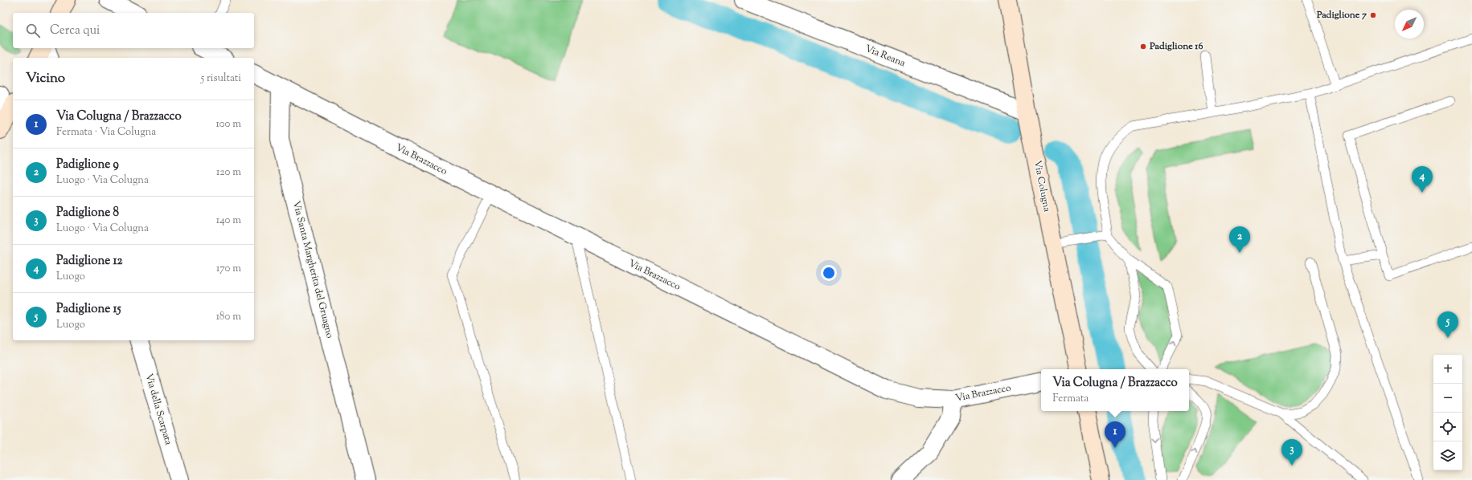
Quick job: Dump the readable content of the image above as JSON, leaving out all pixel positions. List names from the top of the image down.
{
  "streets": {
    "street": [
      "Via Reana",
      "Via Brazzacco",
      "Via Colugna",
      "Via Santa Margherita del Gruagno",
      "Via della Scarpata"
    ]
  },
  "crossings": [
    ["Via Reana", "Via Colugna"],
    ["Via Brazzacco", "Via Santa Margherita del Gruagno"]
  ],
  "places": ["Padiglione 7", "Padiglione 16"],
  "north": "bottom left",
  "page": {
    "search": "Cerca qui",
    "heading": ["Vicino", "5 risultati"],
    "list": [
      {
        "mark": "1",
        "name": "Via Colugna / Brazzacco",
        "note": "Fermata · Via Colugna",
        "value": "100 m"
      },
      {
        "mark": "2",
        "name": "Padiglione 9",
        "note": "Luogo · Via Colugna",
        "value": "120 m"
      },
      {
        "mark": "3",
        "name": "Padiglione 8",
        "note": "Luogo · Via Colugna",
        "value": "140 m"
      },
      {
        "mark": "4",
        "name": "Padiglione 12",
        "note": "Luogo",
        "value": "170 m"
      },
      {
        "mark": "5",
        "name": "Padiglione 15",
        "note": "Luogo",
        "value": "180 m"
      }
    ],
    "pins": [
      "4",
      "2",
      "5",
      "1",
      "3"
    ],
    "map_buttons": ["+", "−"],
    "popup": ["Via Colugna / Brazzacco", "Fermata"]
  }
}
